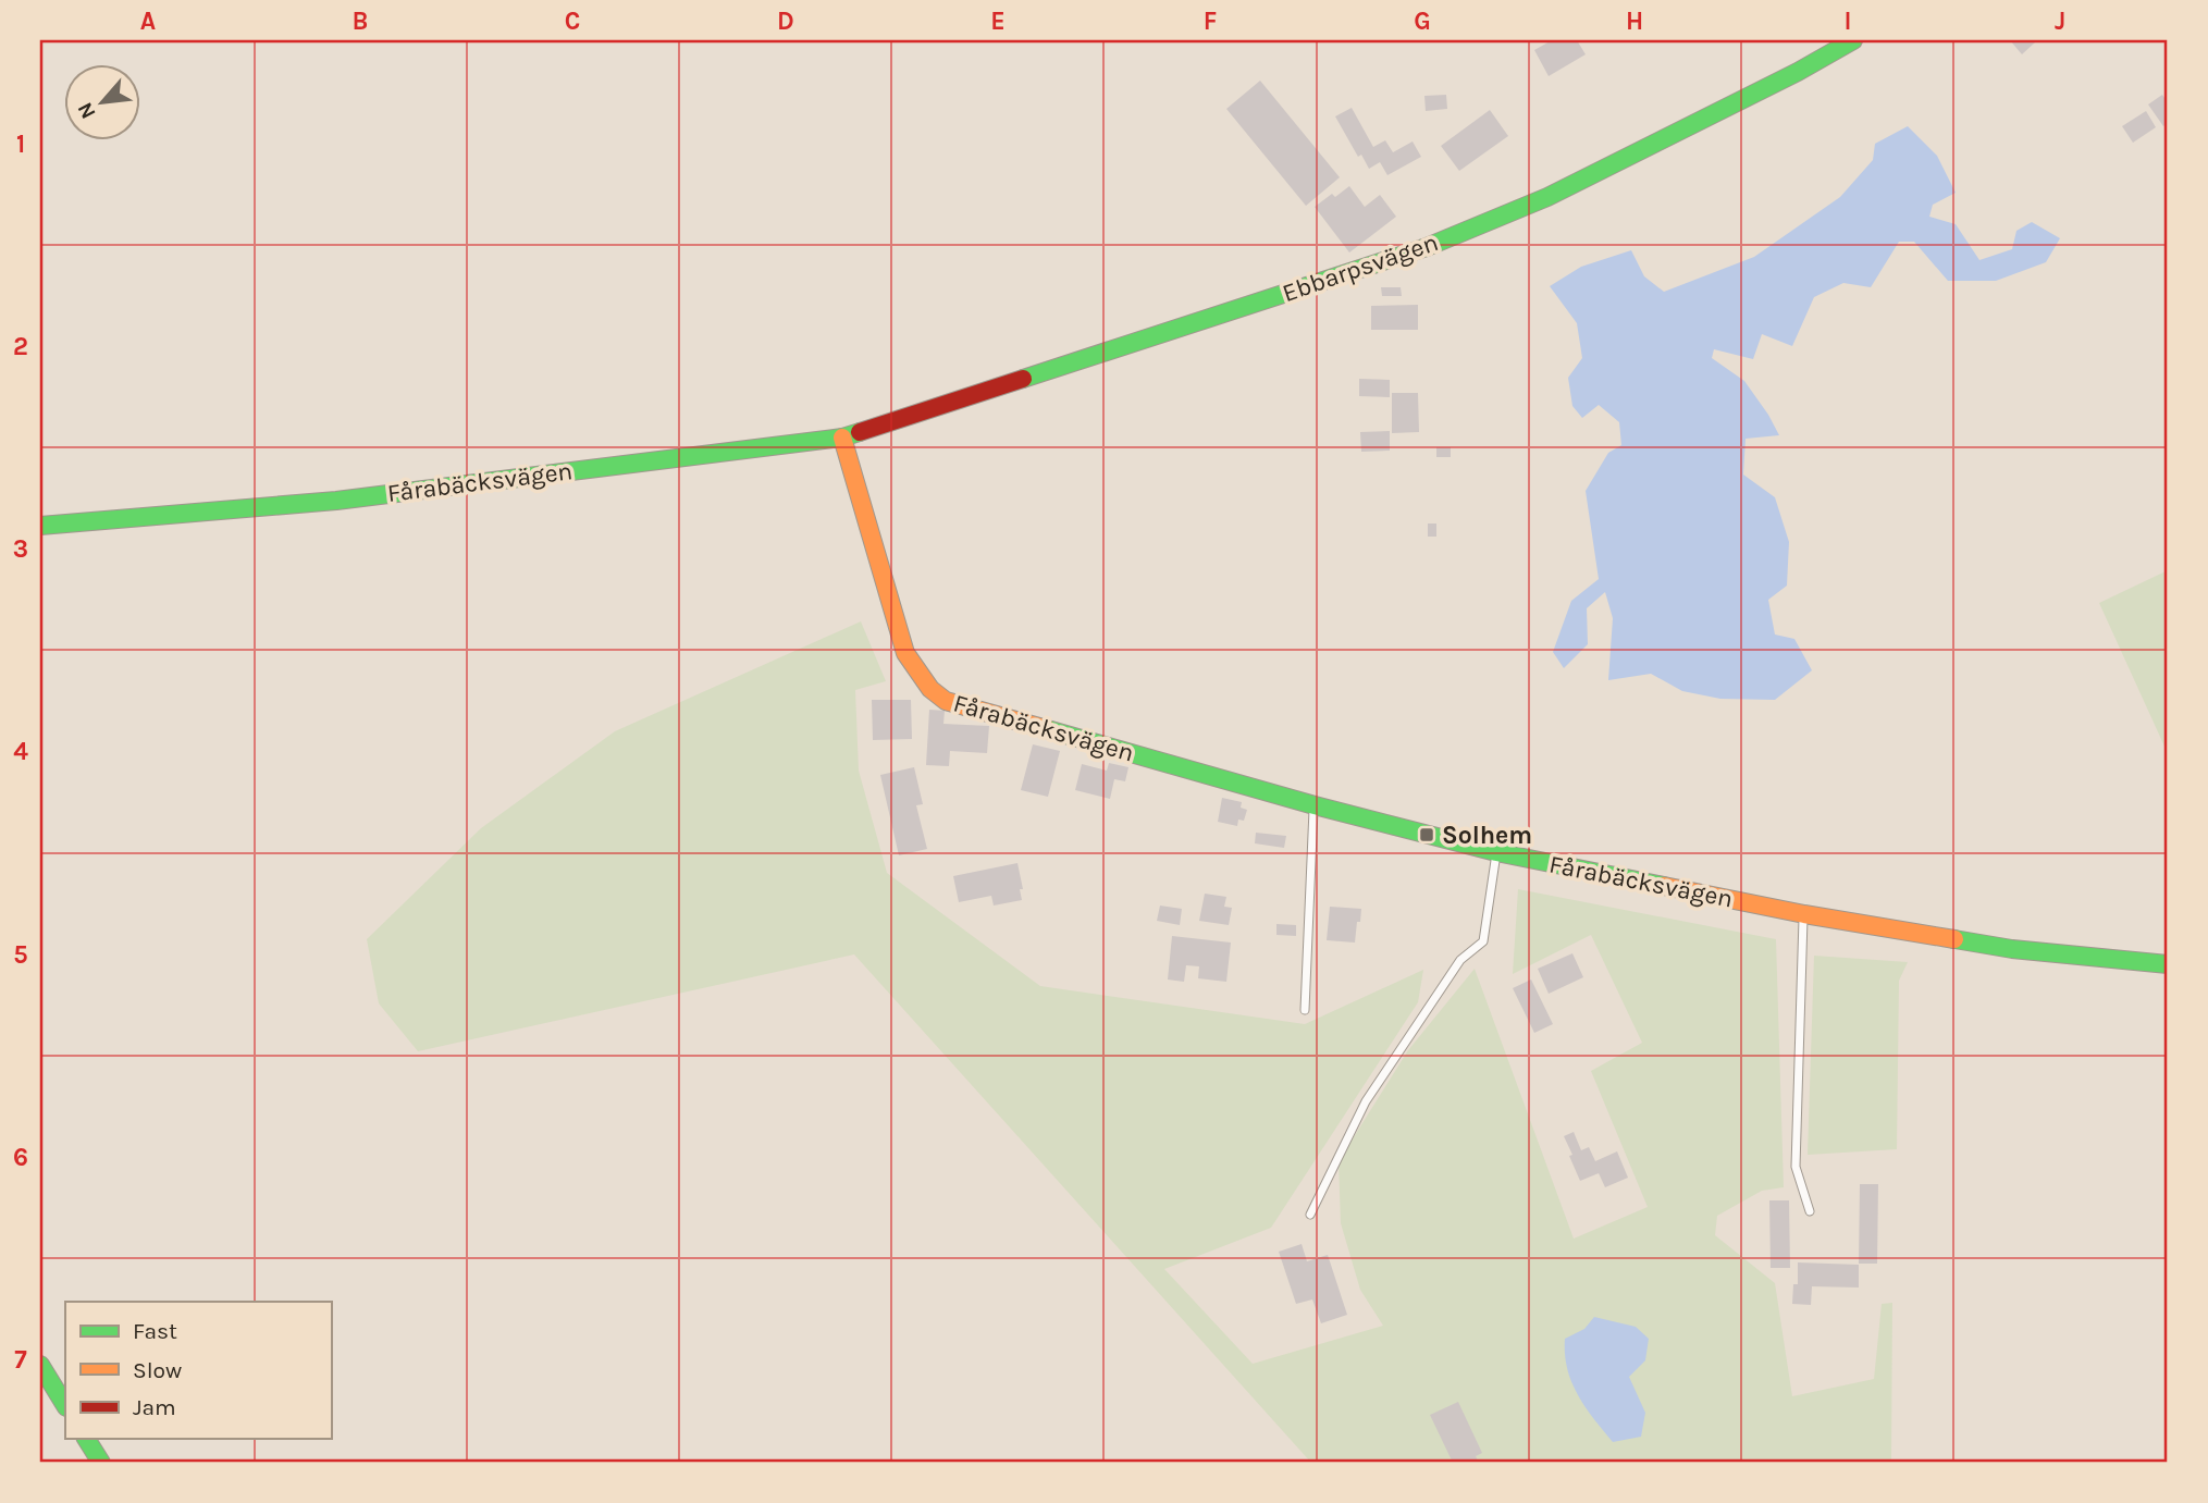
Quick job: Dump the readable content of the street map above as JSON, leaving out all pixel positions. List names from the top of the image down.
{
  "streets": {
    "street": ["Ebbarpsvägen", "Fårabäcksvägen"]
  },
  "crossings": [
    ["Ebbarpsvägen", "Fårabäcksvägen"]
  ],
  "places": {
    "transit": ["Solhem"]
  },
  "legend": ["Fast", "Slow", "Jam"],
  "north": "bottom left",
  "grid": {
    "columns": [
      "A",
      "B",
      "C",
      "D",
      "E",
      "F",
      "G",
      "H",
      "I",
      "J"
    ],
    "rows": [
      "1",
      "2",
      "3",
      "4",
      "5",
      "6",
      "7"
    ]
  }
}
